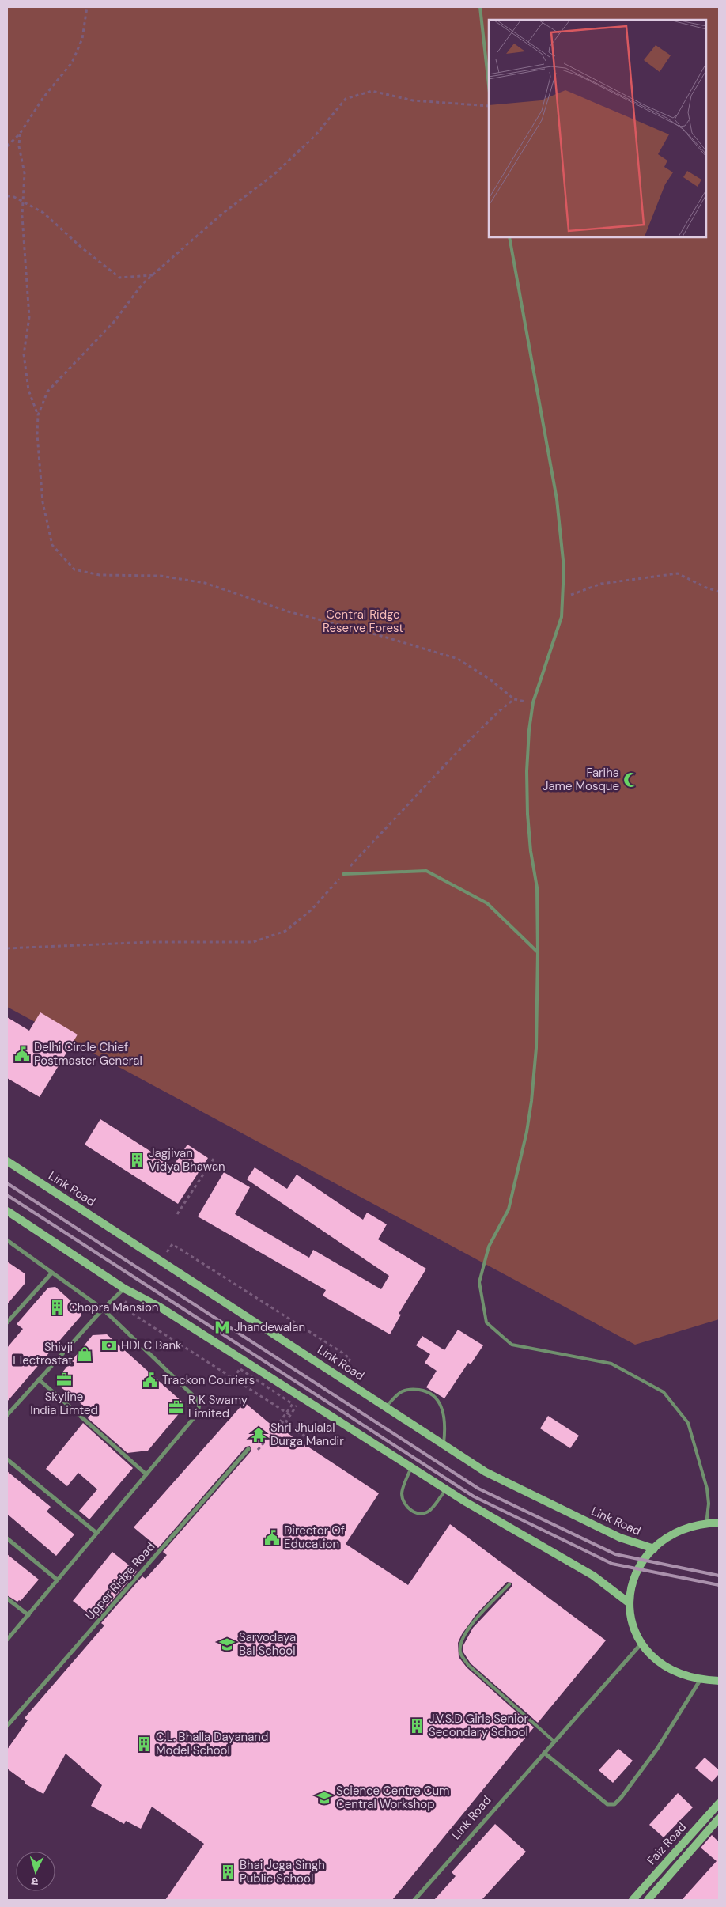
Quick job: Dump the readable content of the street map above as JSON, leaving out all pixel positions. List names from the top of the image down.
{
  "streets": {
    "main road": ["Link Road", "Faiz Road"],
    "street": ["Upper Ridge Road"]
  },
  "parks": ["Central Ridge Reserve Forest"],
  "places": {
    "mosque": ["Fariha Jame Mosque"],
    "public building": ["Delhi Circle Chief Postmaster General", "Trackon Couriers", "Director Of Education"],
    "building": [
      "Jagjivan Vidya Bhawan",
      "Chopra Mansion",
      "J.V.S.D Girls Senior Secondary School",
      "C.L. Bhalla Dayanand Model School",
      "Bhai Joga Singh Public School"
    ],
    "metro station": ["Jhandewalan"],
    "bank": ["HDFC Bank"],
    "shop": ["Shivji Electrostat"],
    "office": ["Skyline India Limted", "R K Swamy Limited"],
    "temple": ["Shri Jhulalal Durga Mandir"],
    "school or university": ["Sarvodaya Bal School", "Science Centre Cum Central Workshop"]
  },
  "north": "bottom"
}
